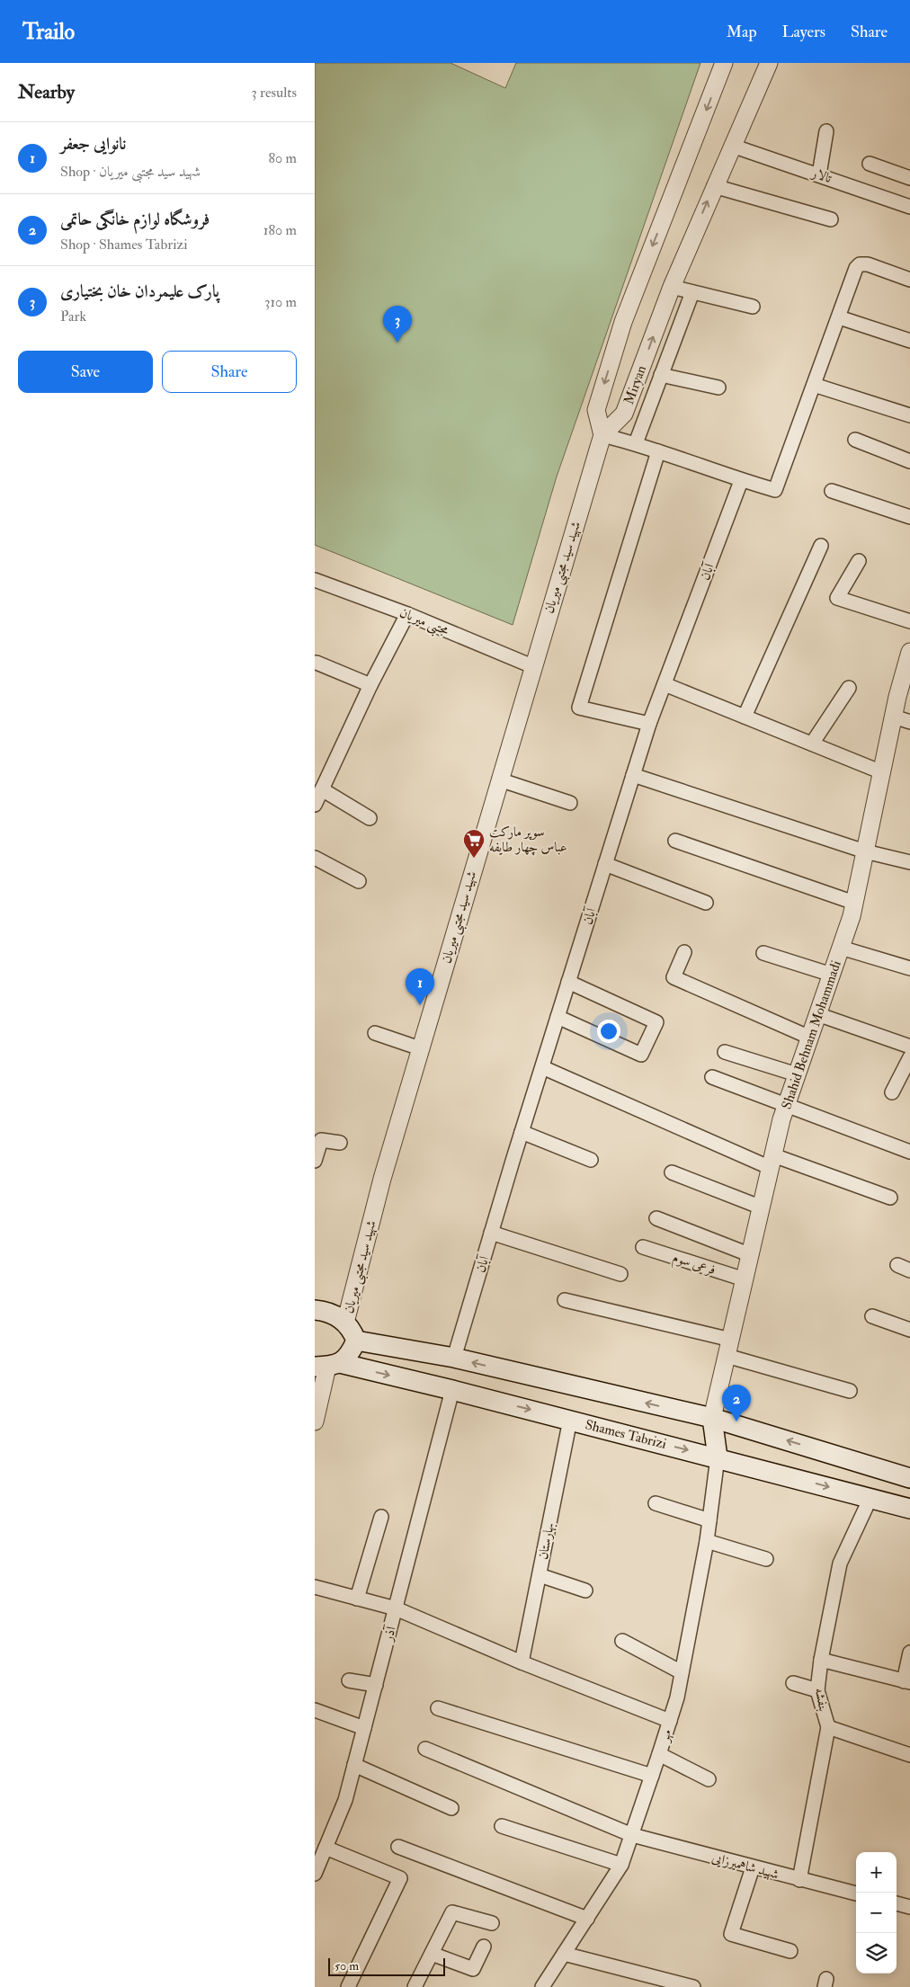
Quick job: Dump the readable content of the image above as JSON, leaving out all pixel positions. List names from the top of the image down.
{
  "streets": {
    "main road": ["Shames Tabrizi"],
    "street": [
      "تالار",
      "Miryan",
      "شهید سید مجتبی میریان",
      "آبان",
      "مجتبی میریان",
      "Shahid Behnam Mohammadi",
      "فرعی سوم",
      "بهارستان",
      "آذر",
      "بنفشه",
      "مهر",
      "شهید شاهمیرزایی"
    ]
  },
  "crossings": [
    ["تالار", "Miryan"],
    ["Miryan", "شهید سید مجتبی میریان"],
    ["شهید سید مجتبی میریان", "مجتبی میریان"],
    ["Shahid Behnam Mohammadi", "فرعی سوم"],
    ["Shames Tabrizi", "بهارستان"],
    ["Shames Tabrizi", "آذر"],
    ["Shames Tabrizi", "بنفشه"],
    ["Shames Tabrizi", "مهر"],
    ["بنفشه", "شهید شاهمیرزایی"],
    ["مهر", "شهید شاهمیرزایی"]
  ],
  "places": {
    "supermarket": ["سوپر مارکت عباس چهار طایفه"]
  },
  "scale_bar": "50 m",
  "page": {
    "header": "Trailo",
    "nav": ["Map", "Layers", "Share"],
    "heading": ["Nearby", "3 results"],
    "list": [
      {
        "mark": "1",
        "name": "نانوایی جعفر",
        "note": "Shop · شهید سید مجتبی میریان",
        "value": "80 m"
      },
      {
        "mark": "2",
        "name": "فروشگاه لوازم خانگی حاتمی",
        "note": "Shop · Shames Tabrizi",
        "value": "180 m"
      },
      {
        "mark": "3",
        "name": "پارک علیمردان خان بختیاری",
        "note": "Park",
        "value": "310 m"
      }
    ],
    "pins": ["3", "1", "2"],
    "buttons": ["Save", "Share"],
    "map_buttons": ["+", "−"],
    "scale": "50 m"
  }
}
